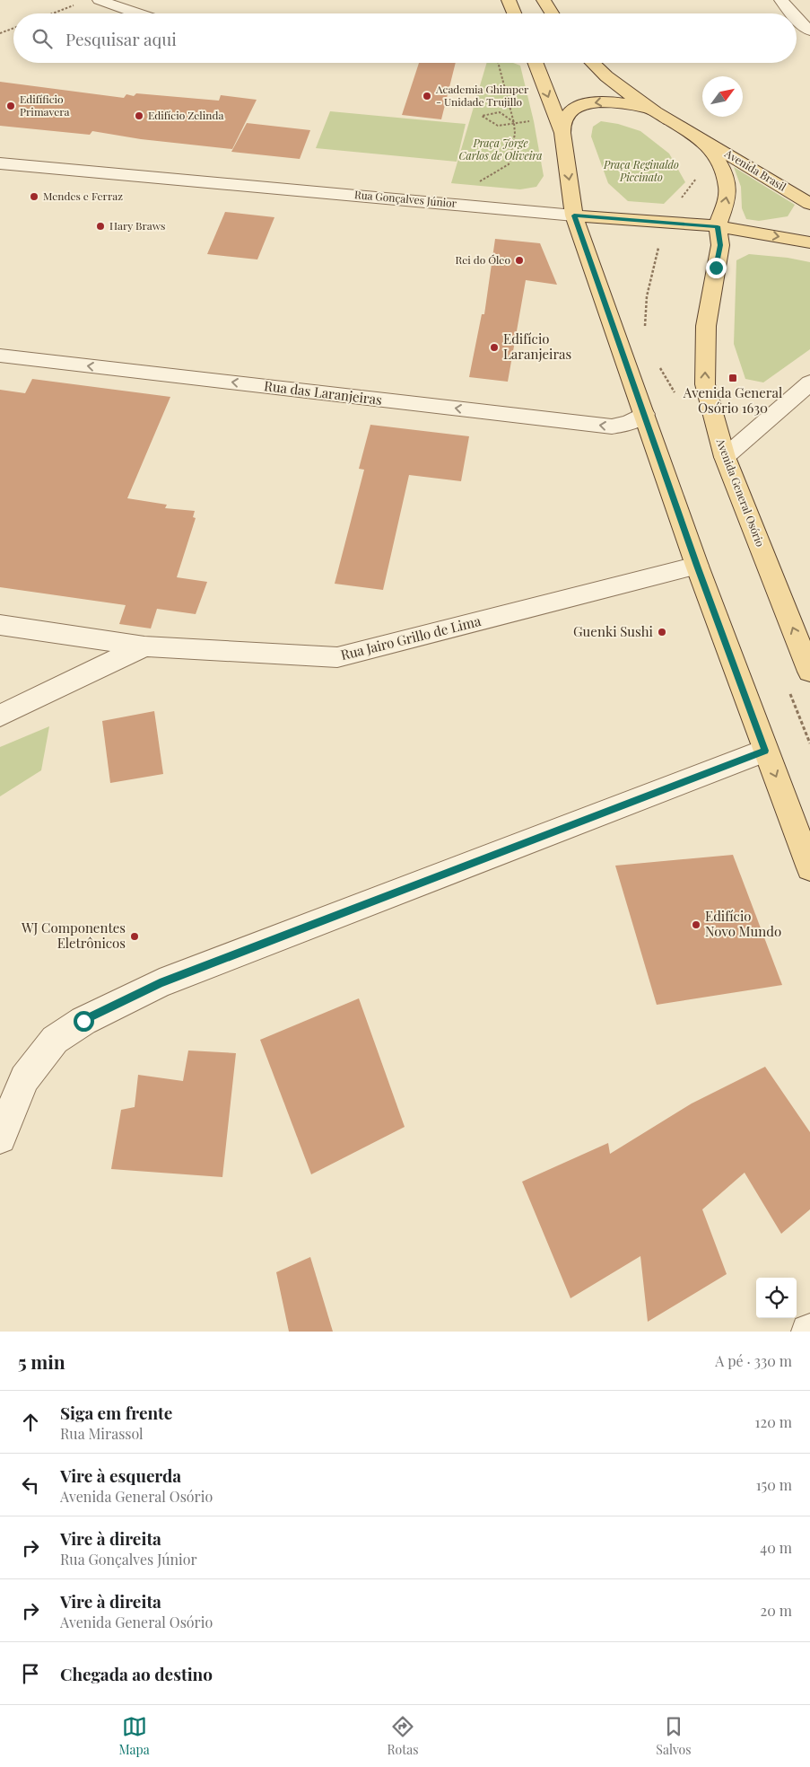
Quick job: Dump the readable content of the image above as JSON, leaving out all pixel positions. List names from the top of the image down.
{
  "streets": {
    "main road": ["Avenida Brasil", "Rua Gonçalves Júnior", "Avenida General Osório"],
    "street": ["Rua das Laranjeiras", "Rua Jairo Grillo de Lima"]
  },
  "crossings": [
    ["Avenida Brasil", "Avenida General Osório"],
    ["Rua Gonçalves Júnior", "Avenida General Osório"]
  ],
  "one_way": ["Rua das Laranjeiras"],
  "parks": ["Praça Jorge Carlos de Oliveira", "Praça Reginaldo Piccinato"],
  "places": {
    "other": [
      "Academia Ghimper - Unidade Trujillo",
      "Edifíficio Primavera",
      "Edifício Zelinda",
      "Mendes e Ferraz",
      "Hary Braws",
      "Rei do Óleo",
      "Edifício Laranjeiras",
      "Guenki Sushi",
      "Edifício Novo Mundo",
      "WJ Componentes Eletrônicos"
    ],
    "transit": ["Avenida General Osório 1630"]
  },
  "north": "top right",
  "page": {
    "search": "Pesquisar aqui",
    "heading": ["5 min", "A pé · 330 m"],
    "list": [
      ["Siga em frente", "Rua Mirassol", "120 m"],
      ["Vire à esquerda", "Avenida General Osório", "150 m"],
      ["Vire à direita", "Rua Gonçalves Júnior", "40 m"],
      ["Vire à direita", "Avenida General Osório", "20 m"],
      "Chegada ao destino"
    ],
    "nav": ["Mapa", "Rotas", "Salvos"]
  }
}
